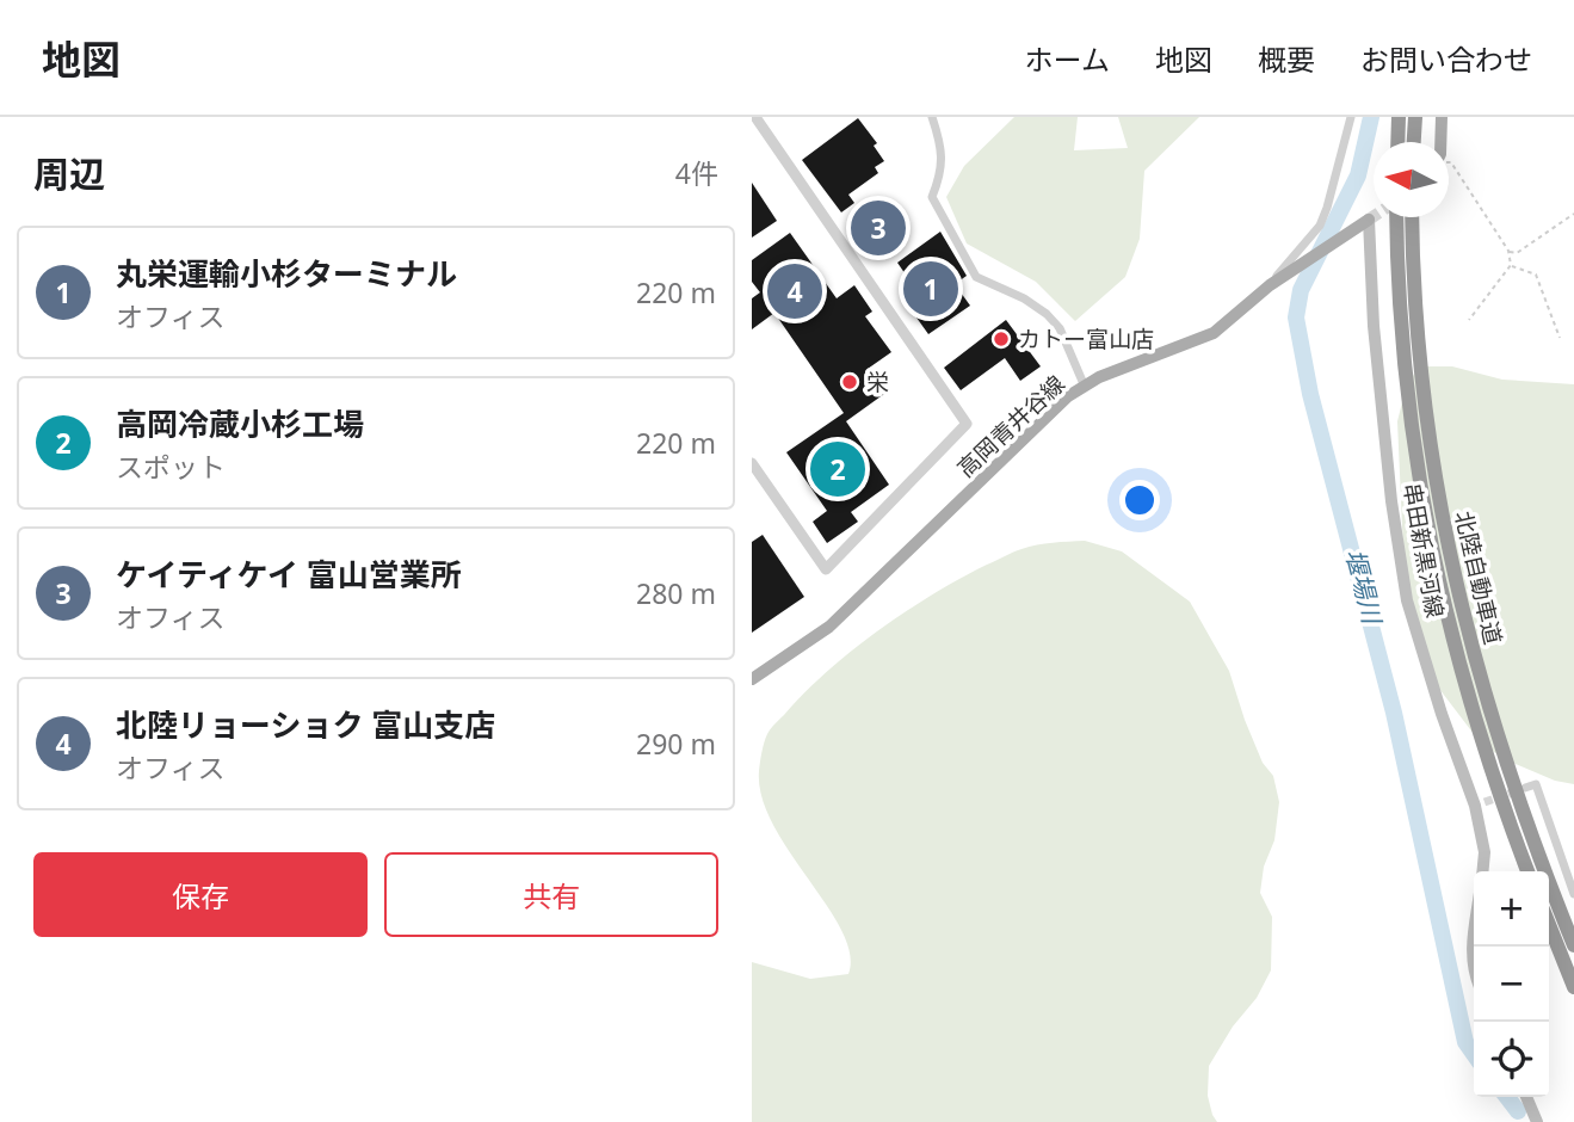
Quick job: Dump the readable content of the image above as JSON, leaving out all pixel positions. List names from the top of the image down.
{
  "streets": {
    "highway": ["北陸自動車道"],
    "main road": ["高岡青井谷線", "串田新黒河線"]
  },
  "crossings": [
    ["高岡青井谷線", "串田新黒河線"]
  ],
  "water": ["堰場川"],
  "places": ["カトー富山店", "栄"],
  "north": "left",
  "page": {
    "header": "地図",
    "nav": [
      "ホーム",
      "地図",
      "概要",
      "お問い合わせ"
    ],
    "heading": ["周辺", "4件"],
    "pins": [
      "3",
      "1",
      "4",
      "2"
    ],
    "list": [
      {
        "mark": "1",
        "name": "丸栄運輸小杉ターミナル",
        "note": "オフィス",
        "value": "220 m"
      },
      {
        "mark": "2",
        "name": "高岡冷蔵小杉工場",
        "note": "スポット",
        "value": "220 m"
      },
      {
        "mark": "3",
        "name": "ケイティケイ 富山営業所",
        "note": "オフィス",
        "value": "280 m"
      },
      {
        "mark": "4",
        "name": "北陸リョーショク 富山支店",
        "note": "オフィス",
        "value": "290 m"
      }
    ],
    "buttons": ["保存", "共有"],
    "map_buttons": ["+", "−"]
  }
}
